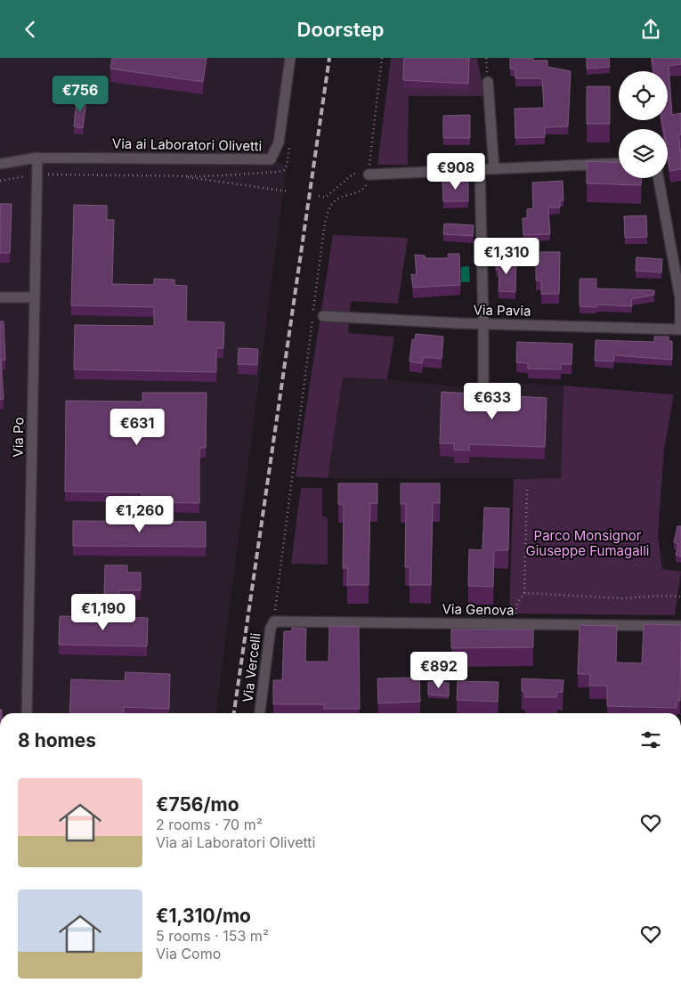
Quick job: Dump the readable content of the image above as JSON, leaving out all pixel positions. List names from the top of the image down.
{
  "streets": {
    "street": [
      "Via ai Laboratori Olivetti",
      "Via Pavia",
      "Via Po",
      "Via Genova",
      "Via Vercelli"
    ]
  },
  "crossings": [
    ["Via ai Laboratori Olivetti", "Via Po"],
    ["Via Genova", "Via Vercelli"]
  ],
  "parks": ["Parco Monsignor Giuseppe Fumagalli"],
  "page": {
    "header": "Doorstep",
    "price": [
      "€756",
      "€908",
      "€1,310",
      "€633",
      "€631",
      "€1,260",
      "€1,190",
      "€892"
    ],
    "heading": "8 homes",
    "list": [
      {
        "name": "€756/mo",
        "note": "2 rooms · 70 m² · Via ai Laboratori Olivetti"
      },
      {
        "name": "€1,310/mo",
        "note": "5 rooms · 153 m² · Via Como"
      }
    ]
  }
}
